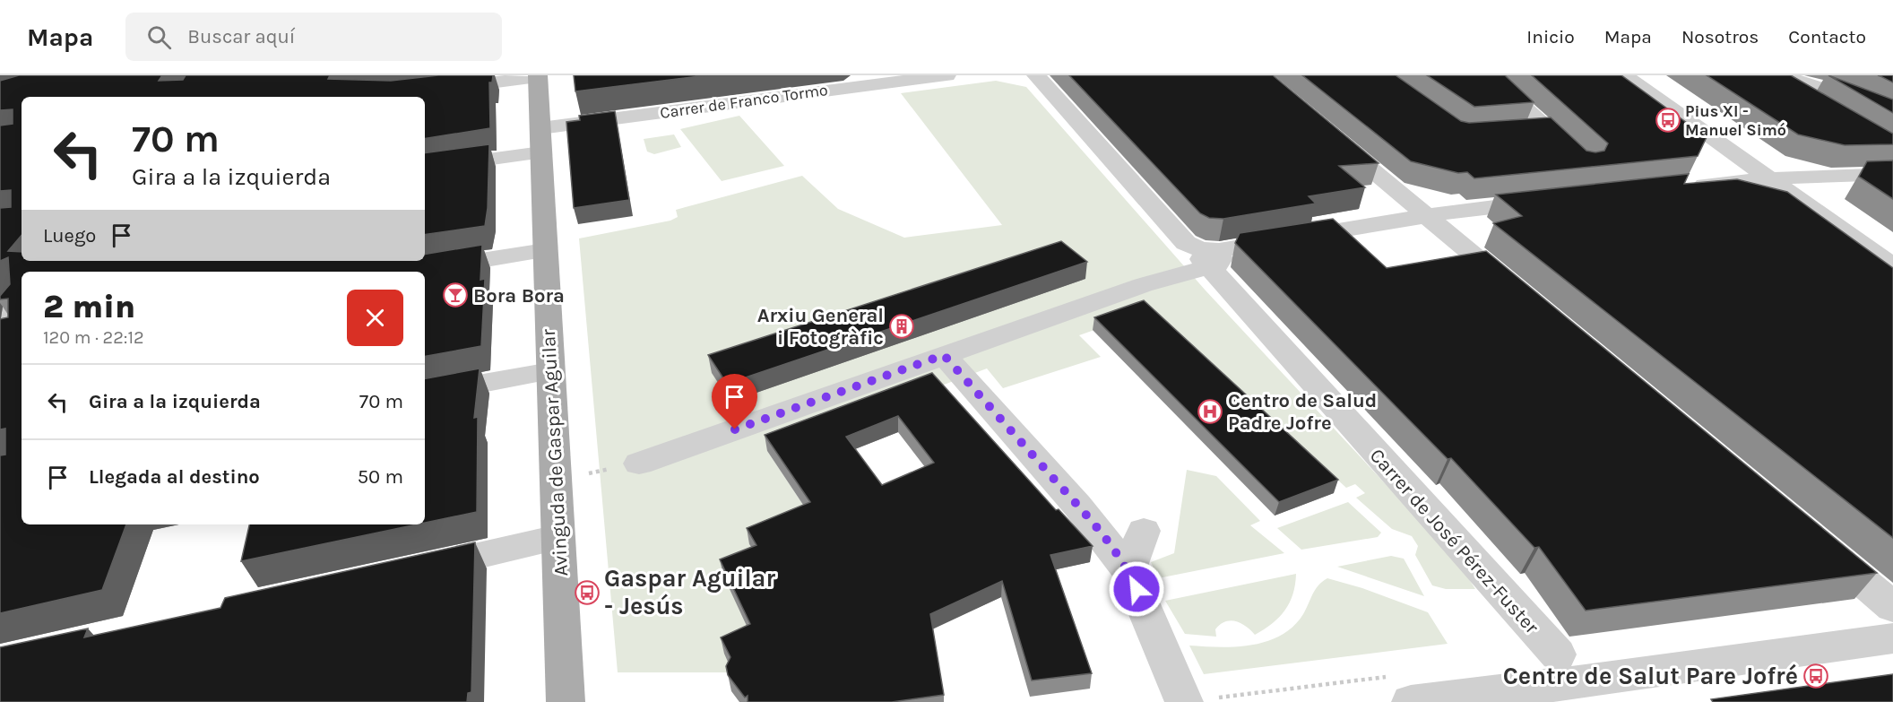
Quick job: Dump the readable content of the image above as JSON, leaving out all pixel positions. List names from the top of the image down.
{
  "streets": {
    "main road": ["Avinguda de Gaspar Aguilar"],
    "street": ["Carrer de Franco Tormo", "Carrer de José Pérez-Fuster"]
  },
  "crossings": [
    ["Carrer de Franco Tormo", "Avinguda de Gaspar Aguilar"]
  ],
  "places": {
    "bus stop": ["Pius XI - Manuel Simó", "Gaspar Aguilar - Jesús", "Centre de Salut Pare Jofré"],
    "bar": ["Bora Bora"],
    "building": ["Arxiu General i Fotogràfic"],
    "hospital": ["Centro de Salud Padre Jofre"]
  },
  "page": {
    "header": "Mapa",
    "search": "Buscar aquí",
    "nav": [
      "Inicio",
      "Mapa",
      "Nosotros",
      "Contacto"
    ],
    "turn": ["70 m", "Gira a la izquierda"],
    "then": "Luego",
    "heading": ["2 min", "120 m · 22:12"],
    "list": [
      {
        "name": "Gira a la izquierda",
        "value": "70 m"
      },
      {
        "name": "Llegada al destino",
        "value": "50 m"
      }
    ]
  }
}
